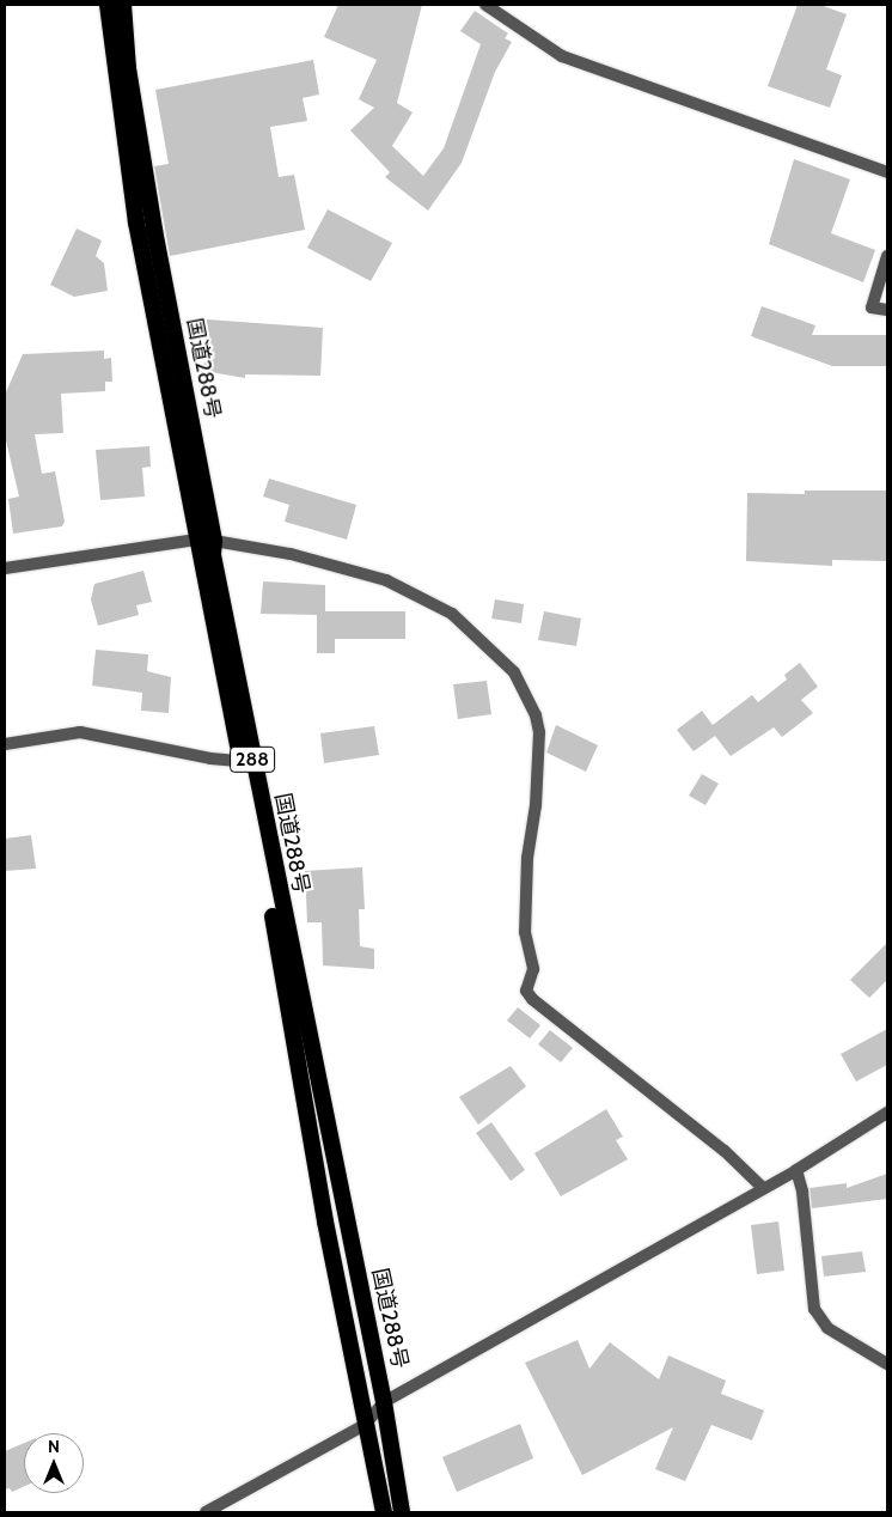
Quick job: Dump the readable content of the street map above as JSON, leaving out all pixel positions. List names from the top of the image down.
{
  "streets": {
    "highway": ["国道288号", "288"]
  },
  "north": "top"
}
